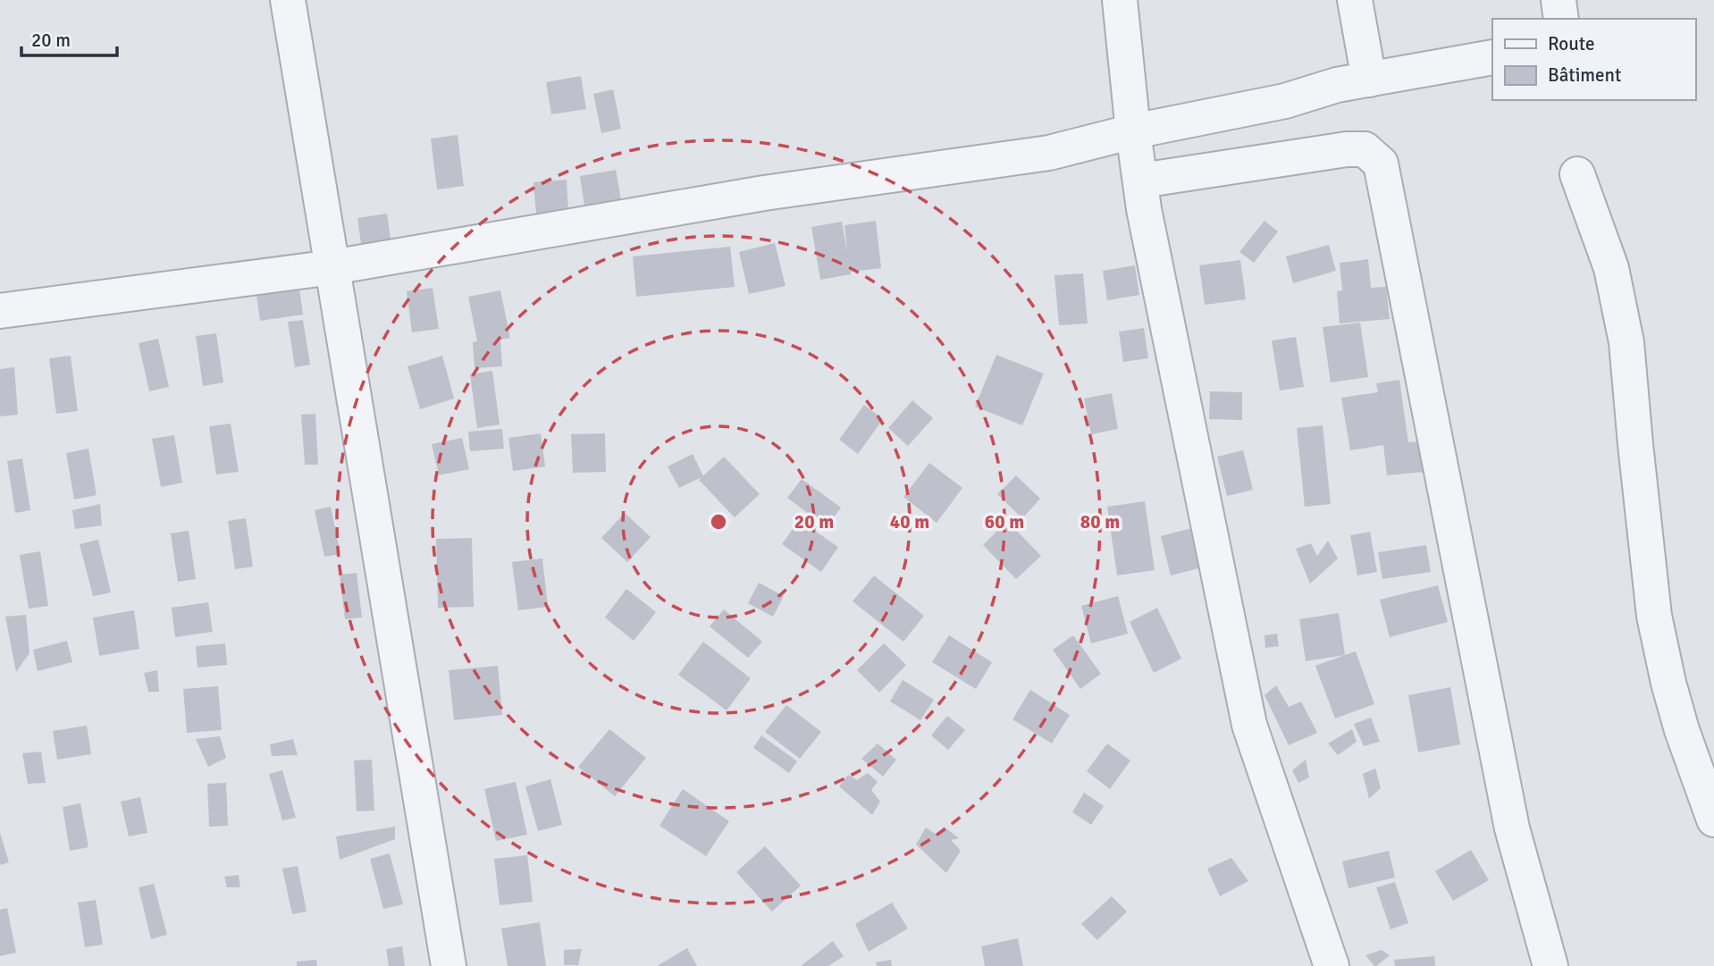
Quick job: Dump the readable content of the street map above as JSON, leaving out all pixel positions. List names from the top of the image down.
{
  "legend": ["Route", "Bâtiment"],
  "scale_bar": "20 m",
  "rings": [
    "20 m",
    "40 m",
    "60 m",
    "80 m"
  ]
}
